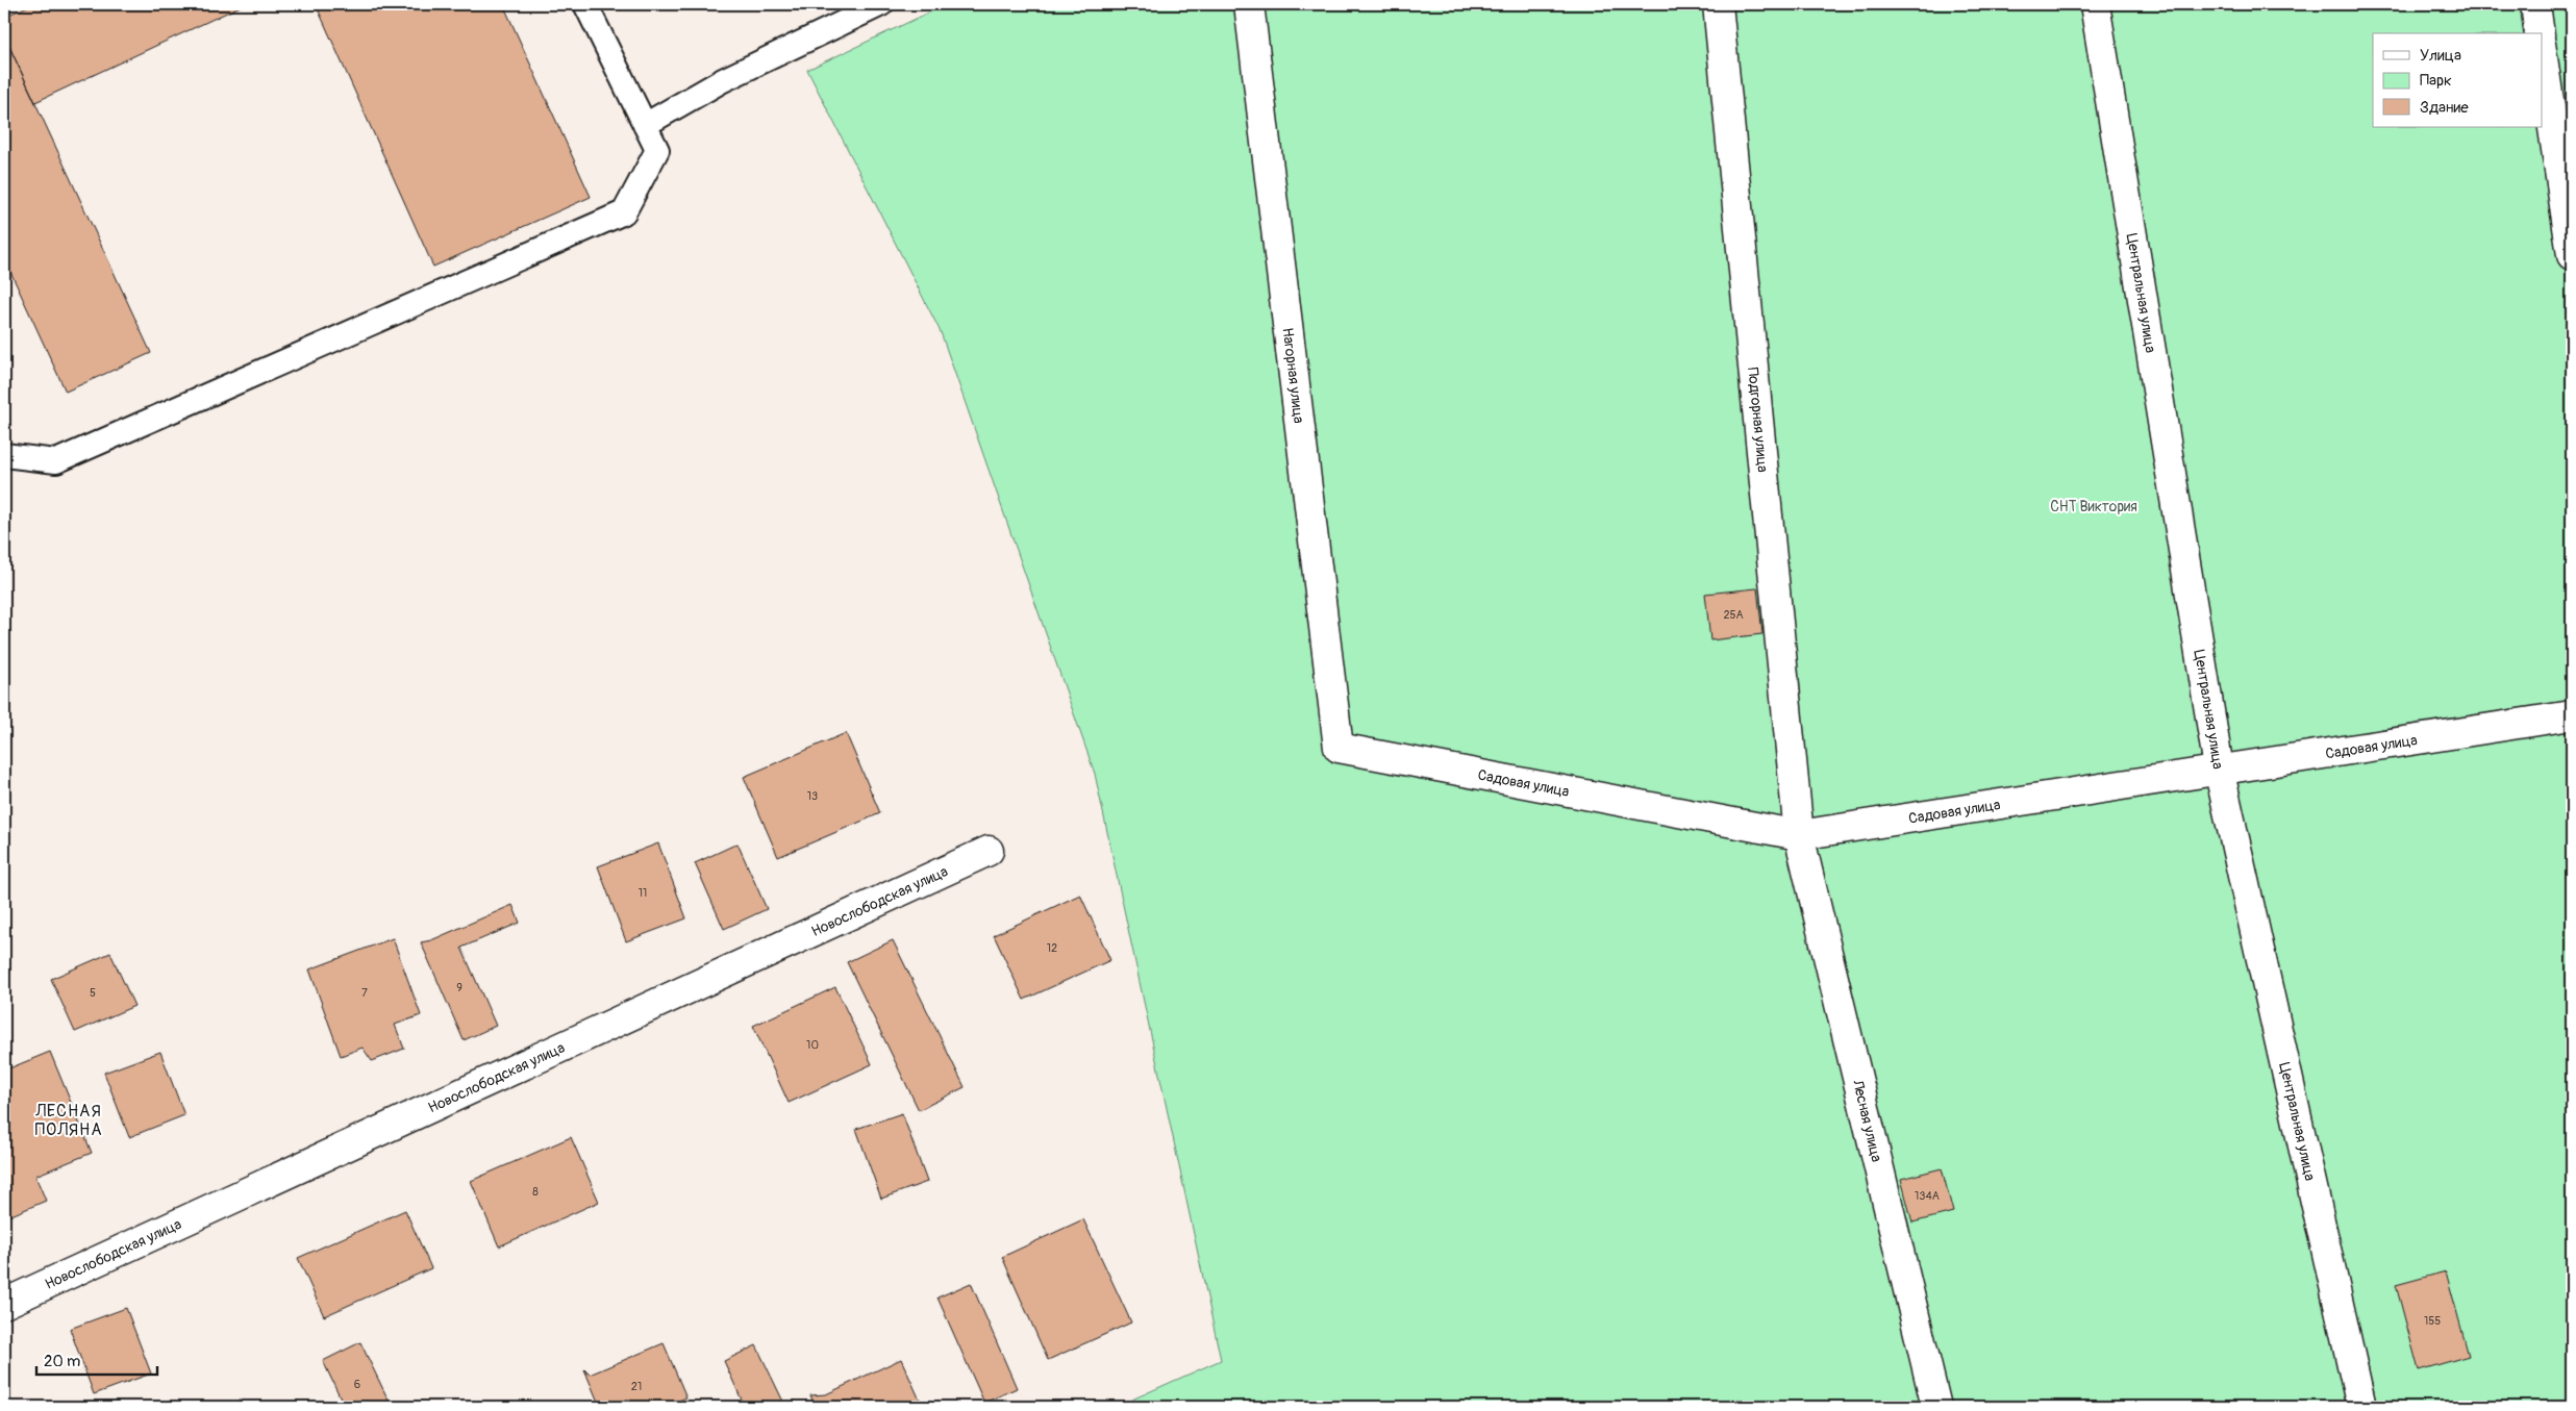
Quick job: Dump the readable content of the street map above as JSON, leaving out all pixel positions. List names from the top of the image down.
{
  "streets": {
    "street": [
      "Центральная улица",
      "Нагорная улица",
      "Подгорная улица",
      "Садовая улица",
      "Новослободская улица",
      "Лесная улица"
    ]
  },
  "crossings": [
    ["Центральная улица", "Садовая улица"],
    ["Нагорная улица", "Садовая улица"],
    ["Подгорная улица", "Садовая улица"],
    ["Подгорная улица", "Лесная улица"],
    ["Садовая улица", "Лесная улица"]
  ],
  "districts": ["ЛЕСНАЯ ПОЛЯНА"],
  "parks": ["СНТ Виктория"],
  "house_numbers": [
    "25А",
    "13",
    "11",
    "12",
    "9",
    "5",
    "7",
    "10",
    "8",
    "134А",
    "155",
    "6",
    "21"
  ],
  "legend": ["Улица", "Парк", "Здание"],
  "scale_bar": "20 m"
}
